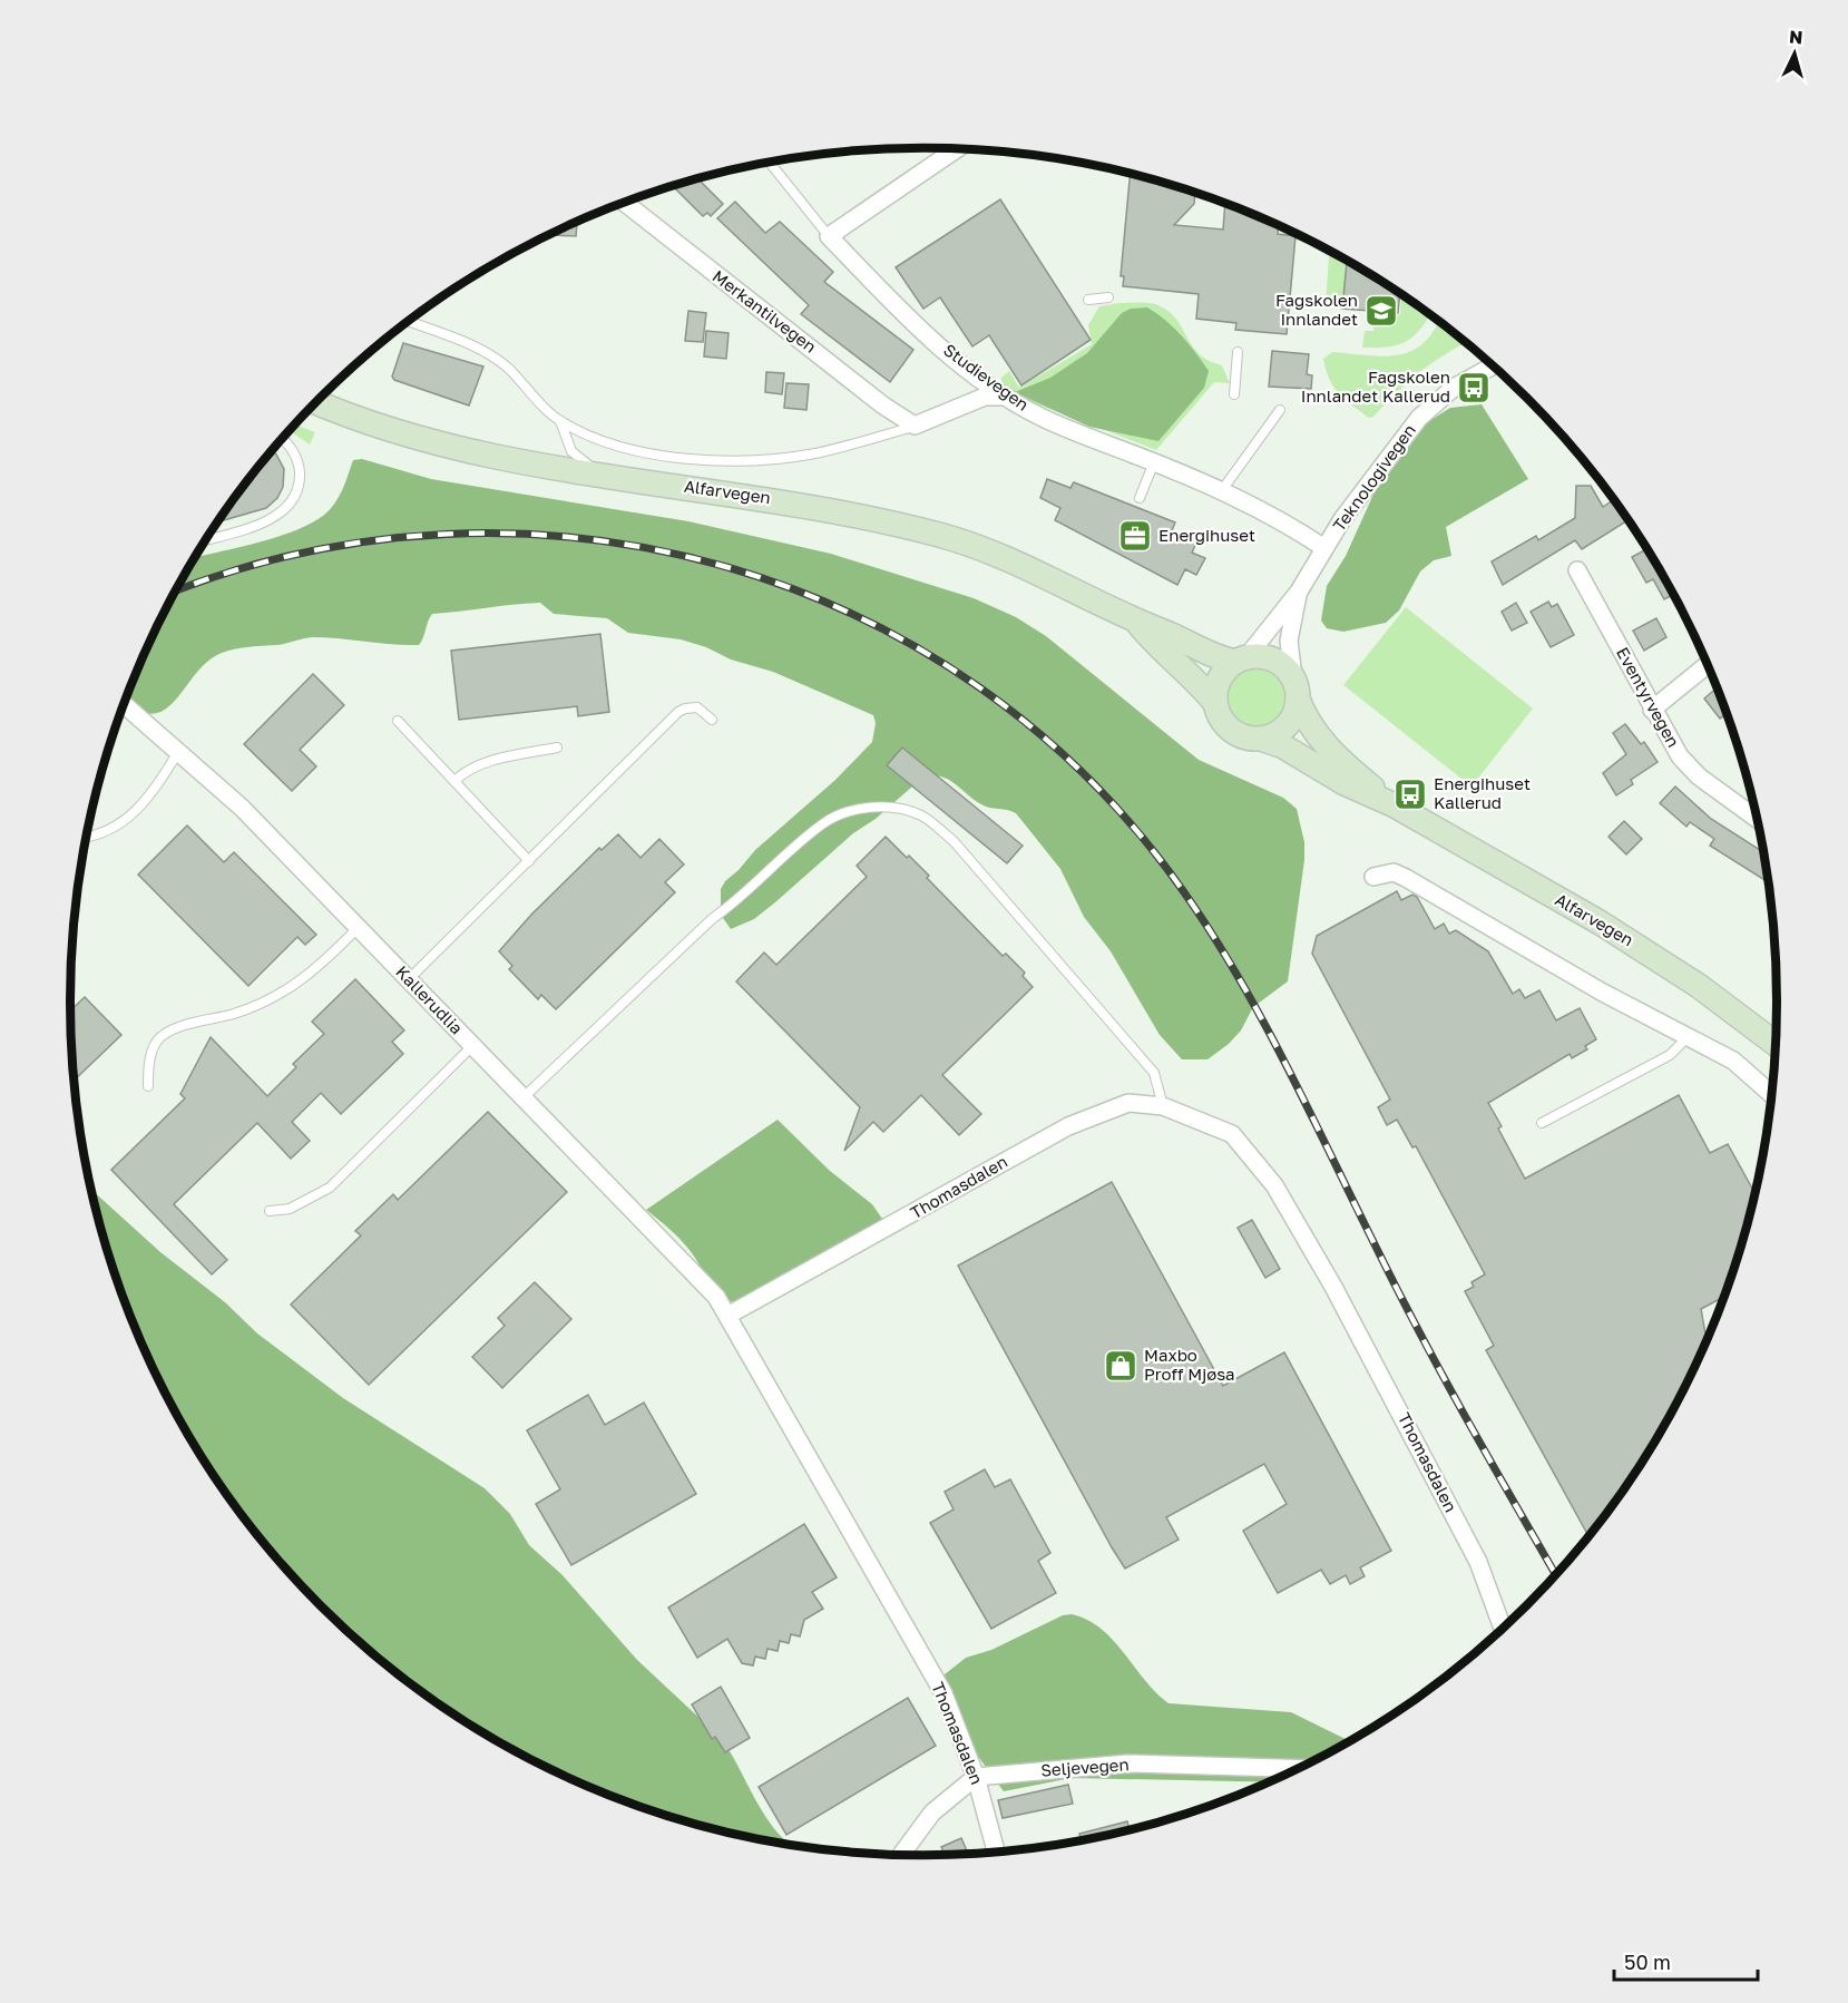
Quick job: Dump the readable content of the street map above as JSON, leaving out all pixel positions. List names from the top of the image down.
{
  "streets": {
    "main road": ["Alfarvegen"],
    "street": [
      "Merkantilvegen",
      "Studievegen",
      "Teknologivegen",
      "Eventyrvegen",
      "Kallerudlia",
      "Thomasdalen",
      "Seljevegen"
    ]
  },
  "crossings": [
    ["Studievegen", "Teknologivegen"],
    ["Teknologivegen", "Alfarvegen"],
    ["Kallerudlia", "Thomasdalen"],
    ["Thomasdalen", "Seljevegen"]
  ],
  "places": {
    "school or university": ["Fagskolen Innlandet"],
    "bus stop": ["Fagskolen Innlandet Kallerud", "Energihuset Kallerud"],
    "office": ["Energihuset"],
    "shop": ["Maxbo Proff Mjøsa"]
  },
  "scale_bar": "50 m",
  "north": "top"
}
